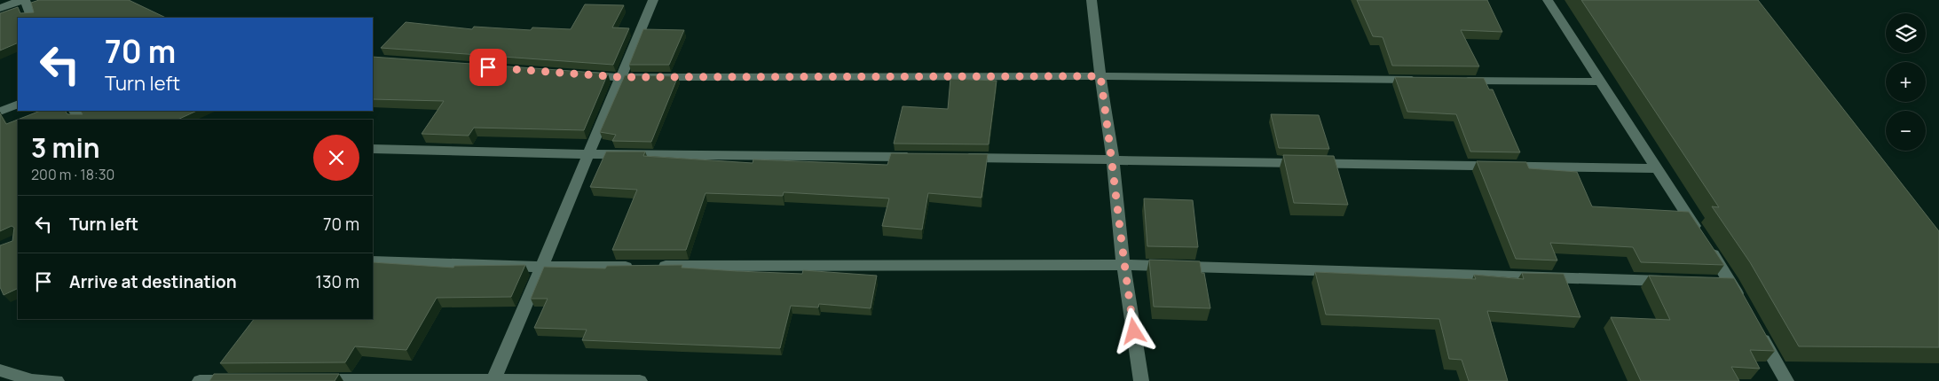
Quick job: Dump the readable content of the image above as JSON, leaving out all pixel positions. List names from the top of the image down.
{
  "page": {
    "map_buttons": ["+", "−"],
    "turn": ["70 m", "Turn left"],
    "heading": ["3 min", "200 m · 18:30"],
    "list": [
      {
        "name": "Turn left",
        "value": "70 m"
      },
      {
        "name": "Arrive at destination",
        "value": "130 m"
      }
    ]
  }
}
